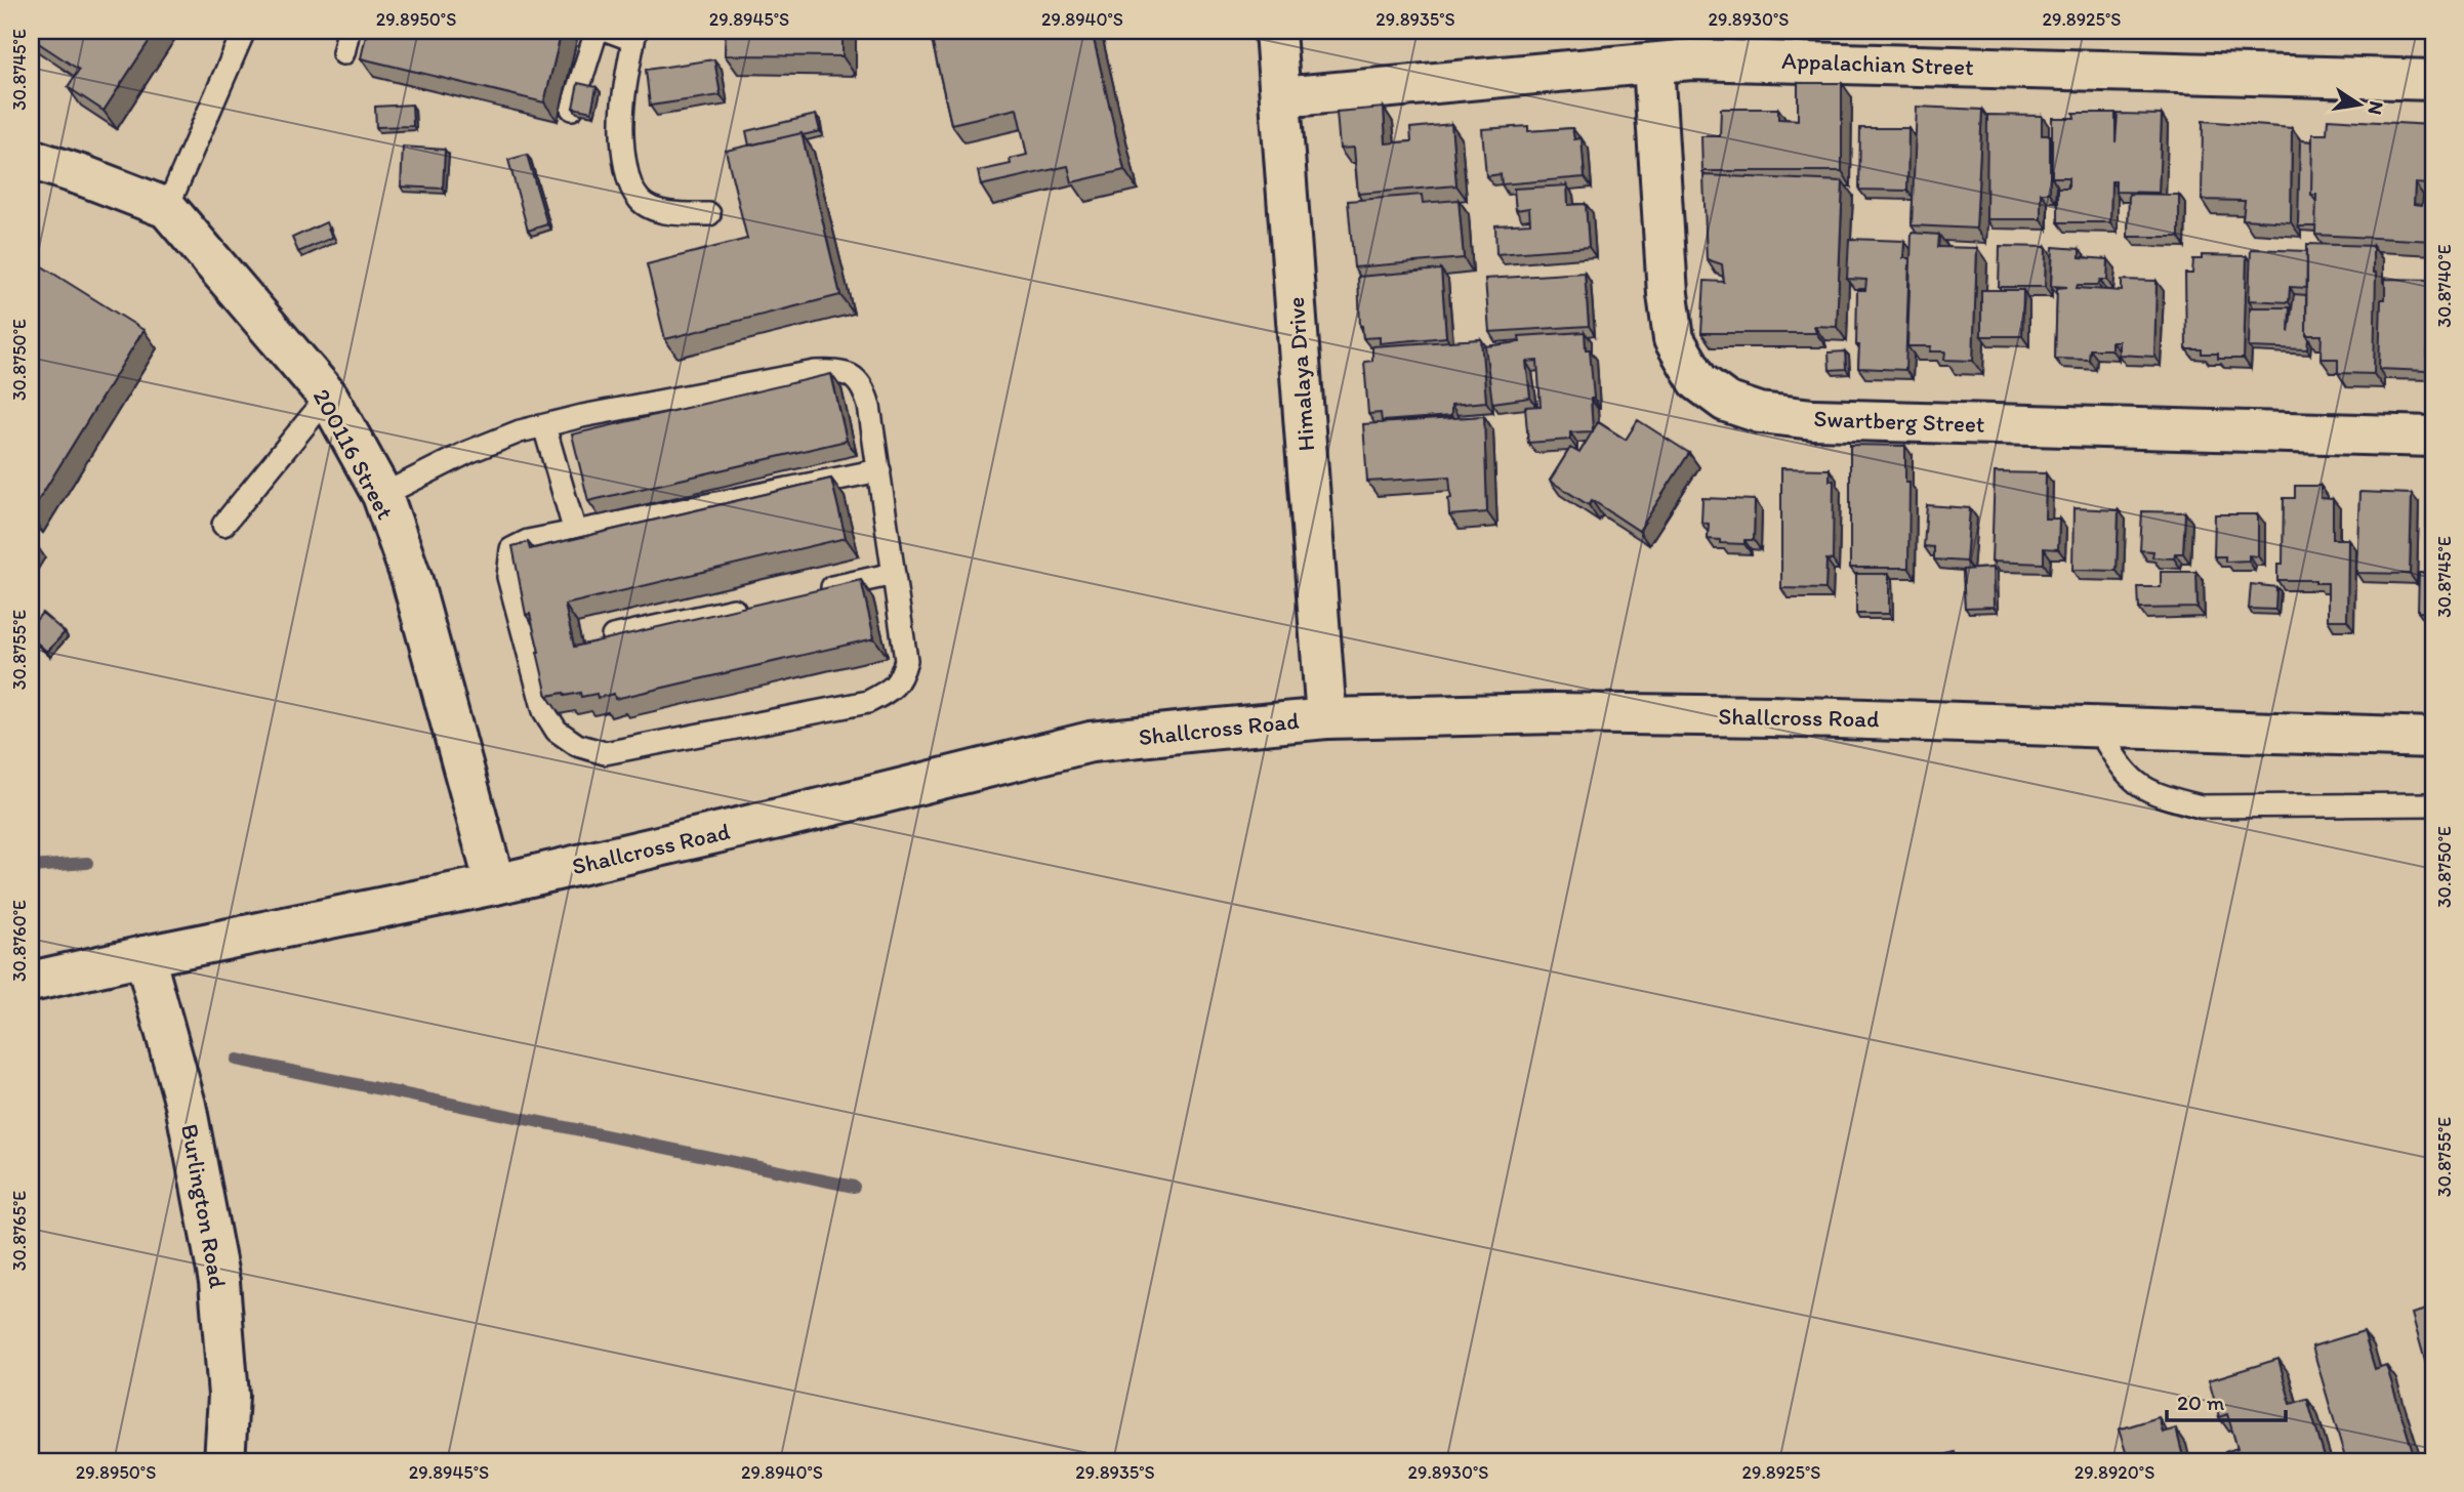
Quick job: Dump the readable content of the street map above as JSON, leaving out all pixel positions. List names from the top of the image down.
{
  "streets": {
    "street": [
      "Appalachian Street",
      "Himalaya Drive",
      "Swartberg Street",
      "200116 Street",
      "Shallcross Road",
      "Burlington Road"
    ]
  },
  "crossings": [
    ["Appalachian Street", "Himalaya Drive"],
    ["Appalachian Street", "Swartberg Street"],
    ["Himalaya Drive", "Shallcross Road"],
    ["200116 Street", "Shallcross Road"],
    ["Shallcross Road", "Burlington Road"]
  ],
  "scale_bar": "20 m",
  "north": "right",
  "coordinates": [
    "29.8950°S",
    "29.8945°S",
    "29.8940°S",
    "29.8935°S",
    "29.8930°S",
    "29.8925°S",
    "30.8745°E",
    "30.8740°E",
    "30.8750°E",
    "30.8755°E",
    "30.8760°E",
    "30.8765°E",
    "29.8920°S"
  ]
}
